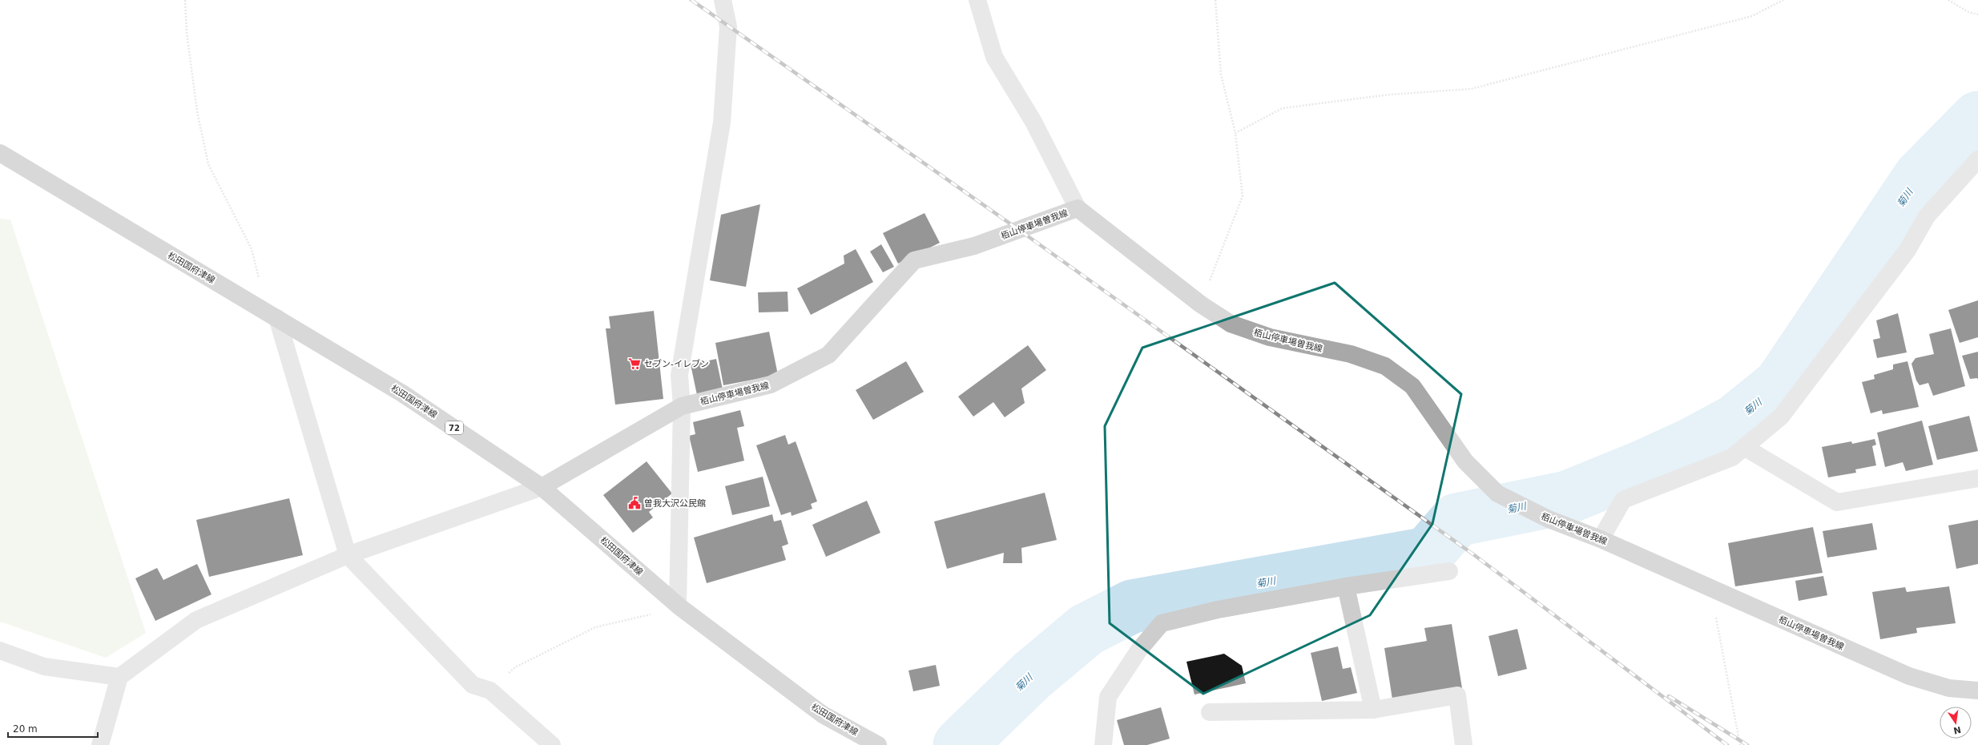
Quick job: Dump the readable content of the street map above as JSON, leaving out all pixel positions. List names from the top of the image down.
{
  "streets": {
    "main road": ["栢山停車場曽我線", "松田国府津線", "72"]
  },
  "crossings": [
    ["栢山停車場曽我線", "松田国府津線"]
  ],
  "water": ["菊川"],
  "places": {
    "supermarket": ["セブン-イレブン"],
    "public building": ["曽我大沢公民館"]
  },
  "scale_bar": "20 m",
  "north": "bottom"
}
